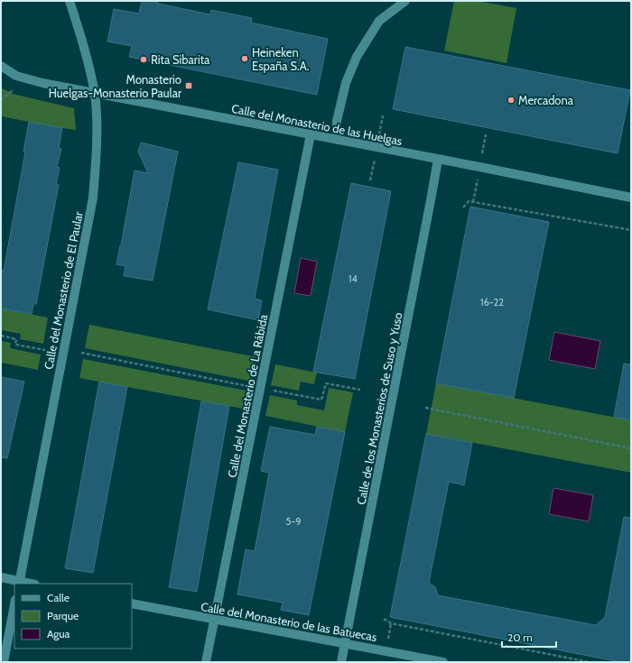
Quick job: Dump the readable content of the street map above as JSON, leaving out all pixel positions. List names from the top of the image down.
{
  "streets": {
    "street": [
      "Calle del Monasterio de las Huelgas",
      "Calle del Monasterio de El Paular",
      "Calle del Monasterio de La Rábida",
      "Calle de los Monasterios de Suso y Yuso",
      "Calle del Monasterio de las Batuecas"
    ]
  },
  "crossings": [
    ["Calle del Monasterio de las Huelgas", "Calle del Monasterio de El Paular"],
    ["Calle del Monasterio de las Huelgas", "Calle del Monasterio de La Rábida"],
    ["Calle del Monasterio de las Huelgas", "Calle de los Monasterios de Suso y Yuso"],
    ["Calle del Monasterio de La Rábida", "Calle del Monasterio de las Batuecas"],
    ["Calle de los Monasterios de Suso y Yuso", "Calle del Monasterio de las Batuecas"]
  ],
  "places": {
    "other": ["Heineken España S.A.", "Rita Sibarita", "Mercadona"],
    "transit": ["Monasterio Huelgas-Monasterio Paular"]
  },
  "house_numbers": ["14", "16-22", "5-9"],
  "legend": ["Calle", "Parque", "Agua"],
  "scale_bar": "20 m"
}
